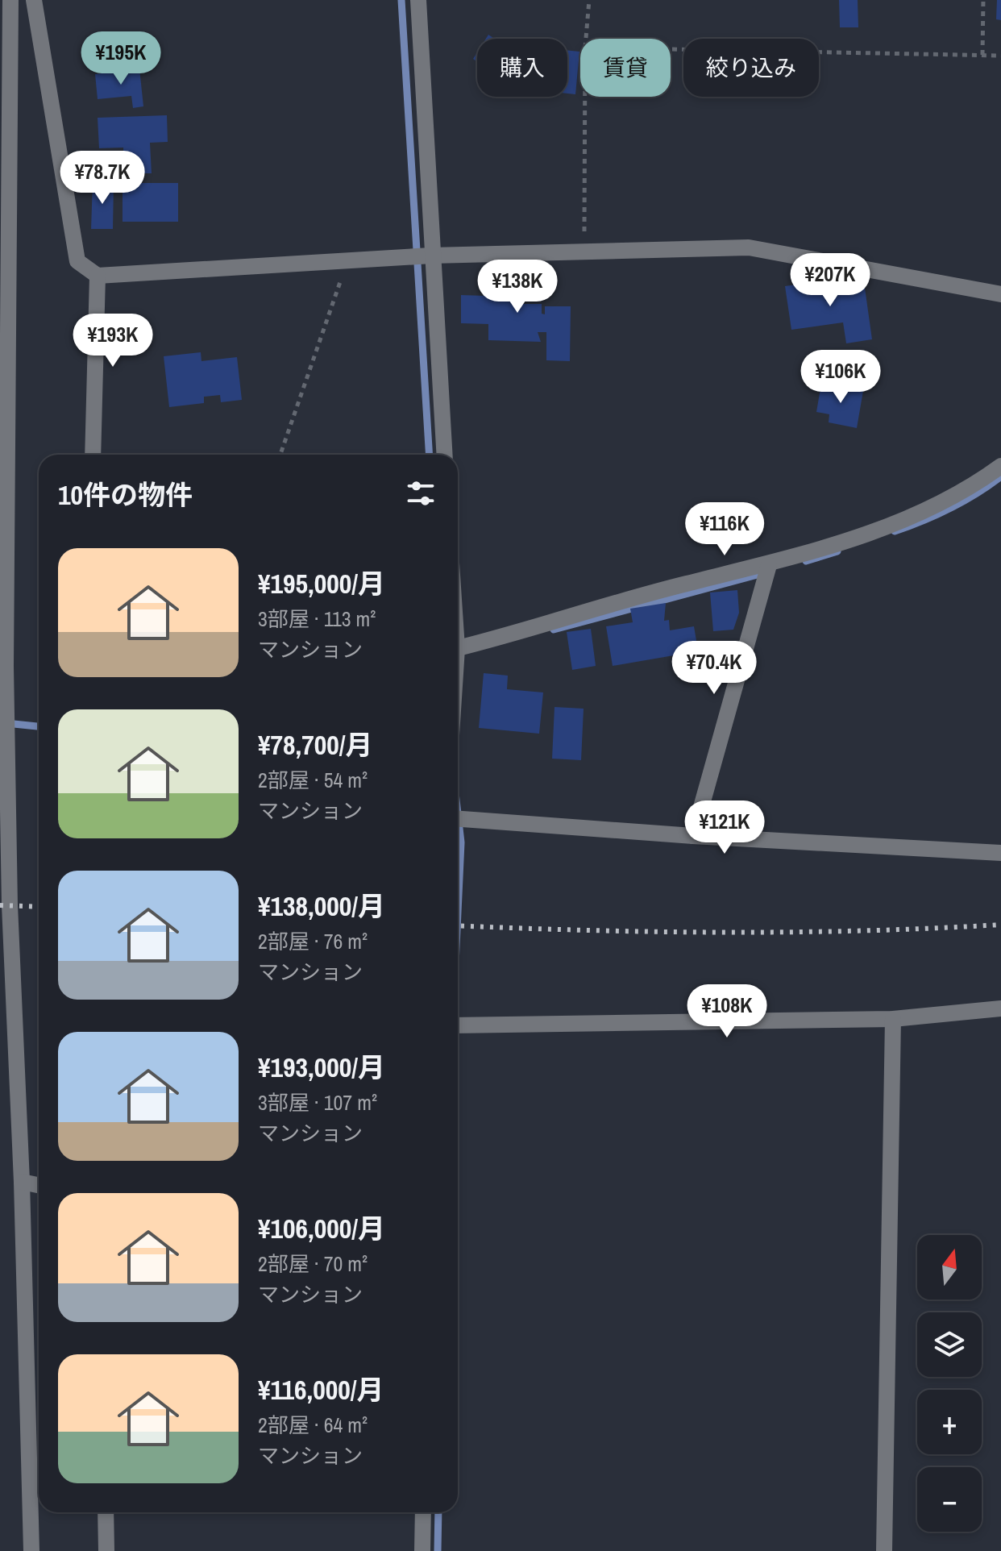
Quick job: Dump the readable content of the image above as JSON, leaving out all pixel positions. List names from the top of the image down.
{
  "north": "top",
  "page": {
    "price": [
      "¥195K",
      "¥78.7K",
      "¥207K",
      "¥138K",
      "¥193K",
      "¥106K",
      "¥116K",
      "¥70.4K",
      "¥121K",
      "¥108K"
    ],
    "chip": ["購入", "賃貸", "絞り込み"],
    "heading": "10件の物件",
    "list": [
      {
        "name": "¥195,000/月",
        "note": "3部屋 · 113 m² · マンション"
      },
      {
        "name": "¥78,700/月",
        "note": "2部屋 · 54 m² · マンション"
      },
      {
        "name": "¥138,000/月",
        "note": "2部屋 · 76 m² · マンション"
      },
      {
        "name": "¥193,000/月",
        "note": "3部屋 · 107 m² · マンション"
      },
      {
        "name": "¥106,000/月",
        "note": "2部屋 · 70 m² · マンション"
      },
      {
        "name": "¥116,000/月",
        "note": "2部屋 · 64 m² · マンション"
      }
    ],
    "map_buttons": ["+", "−"]
  }
}
